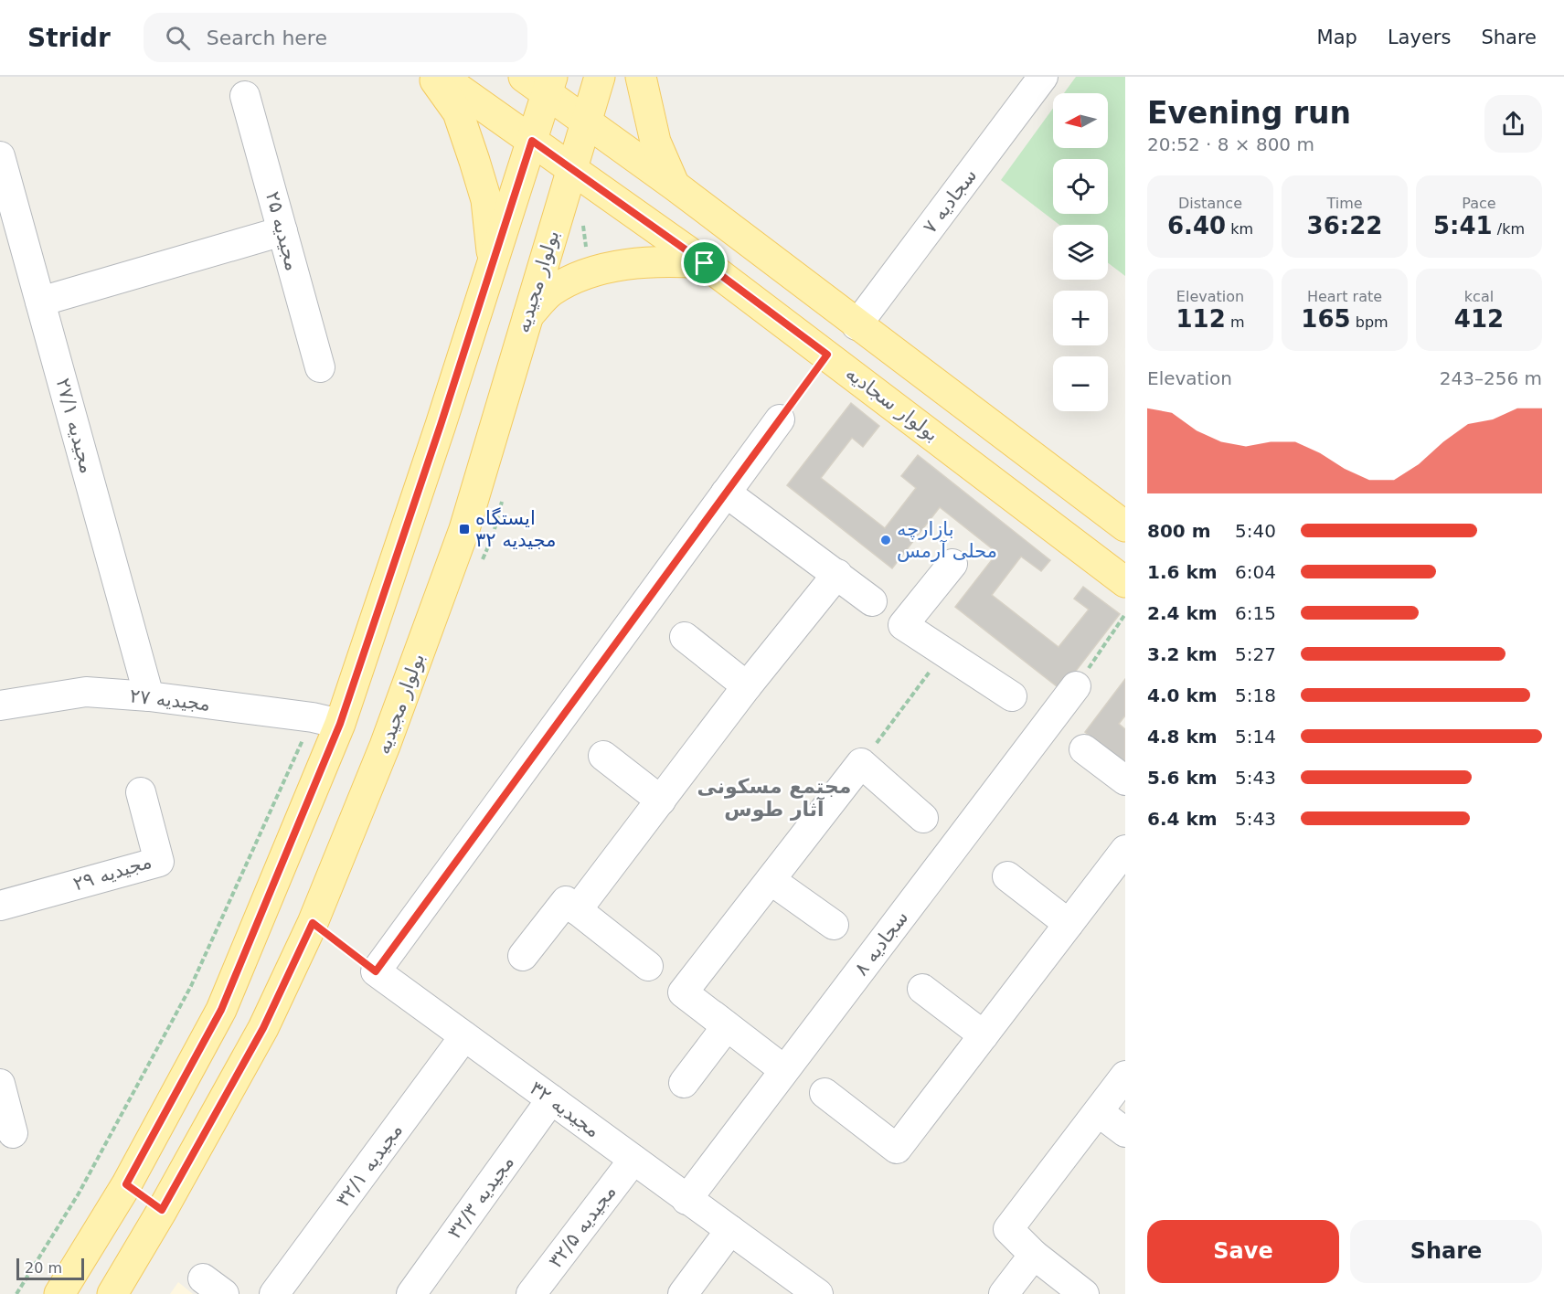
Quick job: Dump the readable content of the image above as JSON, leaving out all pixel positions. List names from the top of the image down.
{
  "streets": {
    "main road": ["بولوار مجیدیه", "بولوار سجادیه"],
    "street": [
      "سجادیه ۷",
      "مجیدیه ۲۵",
      "مجیدیه ۲۷/۱",
      "مجیدیه ۲۷",
      "مجیدیه ۲۹",
      "سجادیه ۸",
      "مجیدیه ۳۲",
      "مجیدیه ۳۲/۱",
      "مجیدیه ۳۲/۳",
      "مجیدیه ۳۲/۵"
    ]
  },
  "crossings": [
    ["بولوار مجیدیه", "بولوار سجادیه"],
    ["مجیدیه ۲۷/۱", "مجیدیه ۲۷"],
    ["سجادیه ۸", "مجیدیه ۳۲"],
    ["مجیدیه ۳۲", "مجیدیه ۳۲/۱"],
    ["مجیدیه ۳۲", "مجیدیه ۳۲/۳"],
    ["مجیدیه ۳۲", "مجیدیه ۳۲/۵"]
  ],
  "districts": ["مجتمع مسکونی آثار طوس"],
  "places": {
    "transit": ["ایستگاه مجیدیه ۳۲"],
    "other": ["بازارچه محلی آرمس"]
  },
  "scale_bar": "20 m",
  "north": "left",
  "page": {
    "header": "Stridr",
    "search": "Search here",
    "nav": ["Map", "Layers", "Share"],
    "heading": ["Evening run", "20:52 · 8 × 800 m"],
    "map_buttons": ["+", "−"],
    "stats": [
      ["Distance", "6.40 km"],
      ["Time", "36:22"],
      ["Pace", "5:41 /km"],
      ["Elevation", "112 m"],
      ["Heart rate", "165 bpm"],
      ["kcal", "412"]
    ],
    "chart": ["Elevation", "243–256 m"],
    "list": [
      {
        "name": "800 m",
        "note": "5:40"
      },
      {
        "name": "1.6 km",
        "note": "6:04"
      },
      {
        "name": "2.4 km",
        "note": "6:15"
      },
      {
        "name": "3.2 km",
        "note": "5:27"
      },
      {
        "name": "4.0 km",
        "note": "5:18"
      },
      {
        "name": "4.8 km",
        "note": "5:14"
      },
      {
        "name": "5.6 km",
        "note": "5:43"
      },
      {
        "name": "6.4 km",
        "note": "5:43"
      }
    ],
    "buttons": ["Save", "Share"],
    "scale": "20 m"
  }
}
